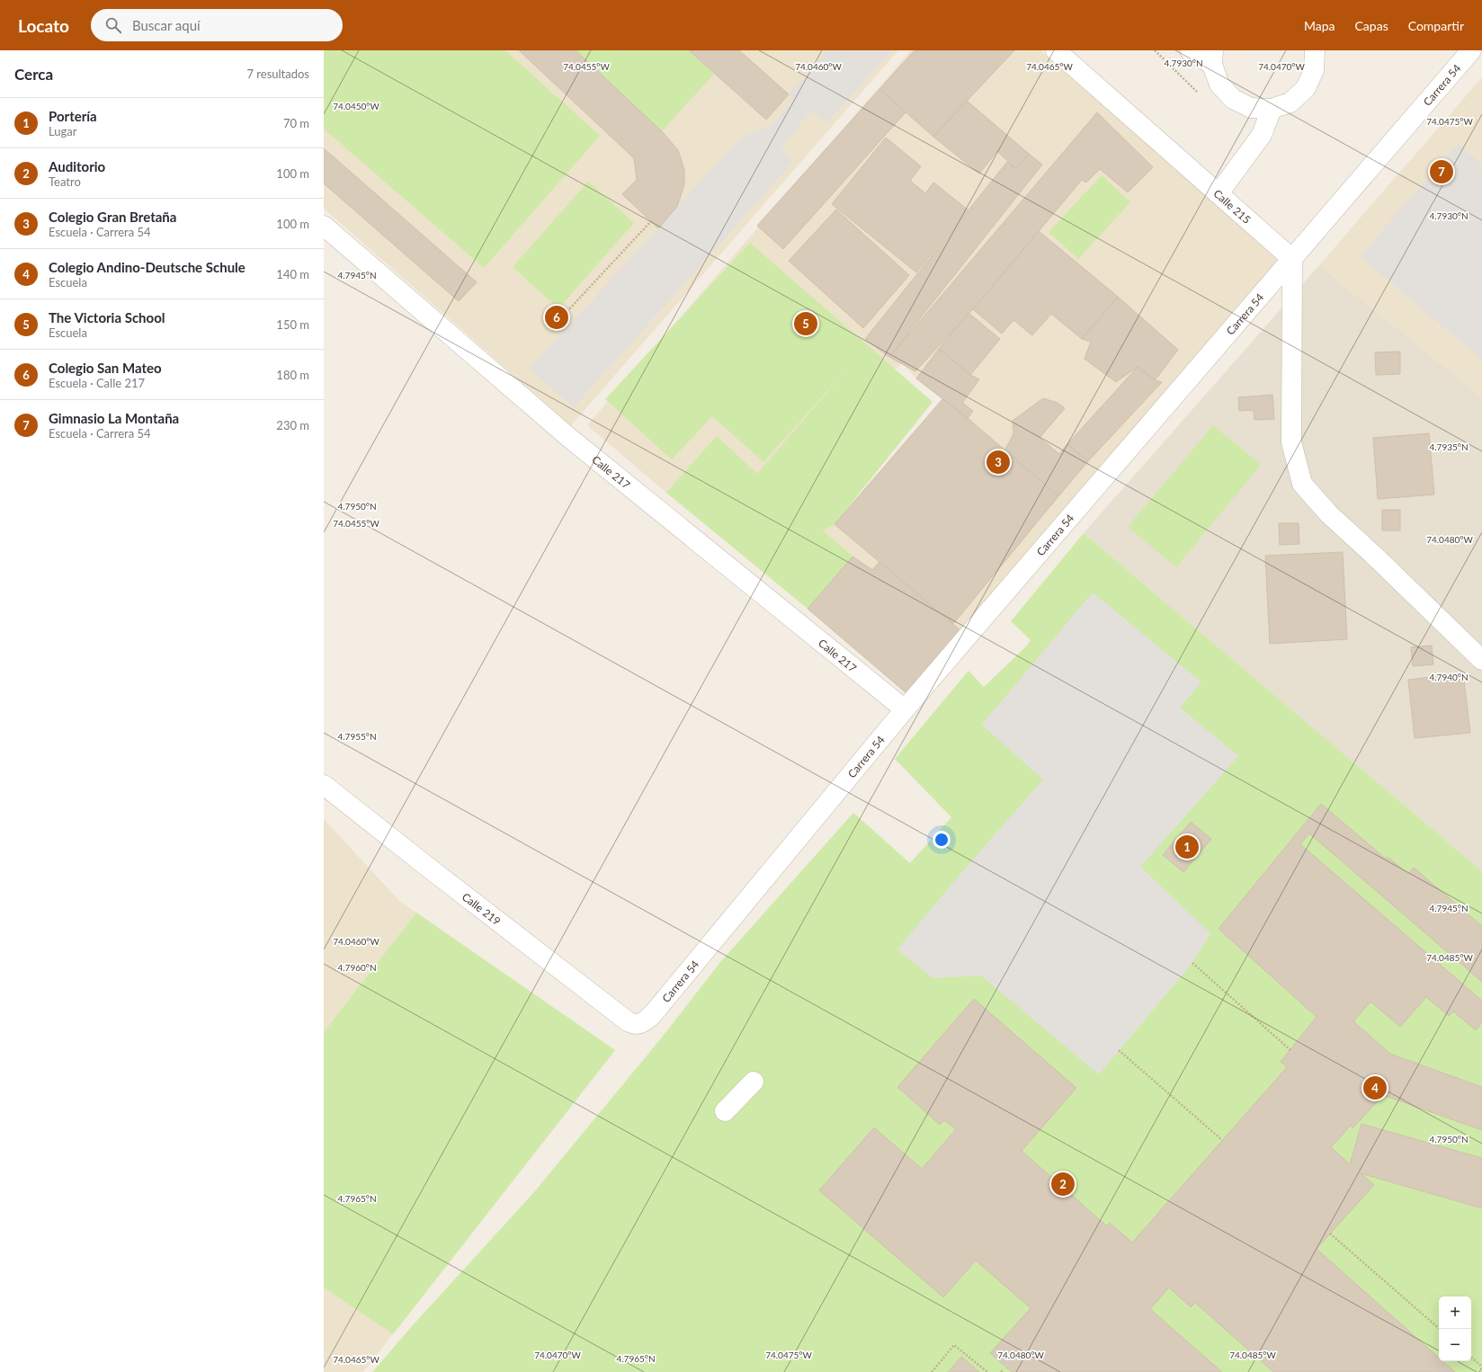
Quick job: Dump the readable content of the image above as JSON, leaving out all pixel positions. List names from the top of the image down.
{
  "streets": {
    "street": [
      "Carrera 54",
      "Calle 215",
      "Calle 217",
      "Calle 219"
    ]
  },
  "crossings": [
    ["Carrera 54", "Calle 215"],
    ["Carrera 54", "Calle 217"],
    ["Carrera 54", "Calle 219"]
  ],
  "page": {
    "header": "Locato",
    "search": "Buscar aquí",
    "nav": ["Mapa", "Capas", "Compartir"],
    "heading": ["Cerca", "7 resultados"],
    "list": [
      {
        "mark": "1",
        "name": "Portería",
        "note": "Lugar",
        "value": "70 m"
      },
      {
        "mark": "2",
        "name": "Auditorio",
        "note": "Teatro",
        "value": "100 m"
      },
      {
        "mark": "3",
        "name": "Colegio Gran Bretaña",
        "note": "Escuela · Carrera 54",
        "value": "100 m"
      },
      {
        "mark": "4",
        "name": "Colegio Andino-Deutsche Schule",
        "note": "Escuela",
        "value": "140 m"
      },
      {
        "mark": "5",
        "name": "The Victoria School",
        "note": "Escuela",
        "value": "150 m"
      },
      {
        "mark": "6",
        "name": "Colegio San Mateo",
        "note": "Escuela · Calle 217",
        "value": "180 m"
      },
      {
        "mark": "7",
        "name": "Gimnasio La Montaña",
        "note": "Escuela · Carrera 54",
        "value": "230 m"
      }
    ],
    "pins": [
      "7",
      "6",
      "5",
      "3",
      "1",
      "4",
      "2"
    ],
    "map_buttons": ["+", "−"]
  },
  "coordinates": [
    "4.7930°N",
    "74.0455°W",
    "74.0460°W",
    "74.0465°W",
    "74.0470°W",
    "74.0450°W",
    "74.0475°W",
    "4.7945°N",
    "4.7935°N",
    "4.7950°N",
    "74.0480°W",
    "4.7940°N",
    "4.7955°N",
    "74.0485°W",
    "4.7960°N",
    "4.7965°N"
  ]
}
